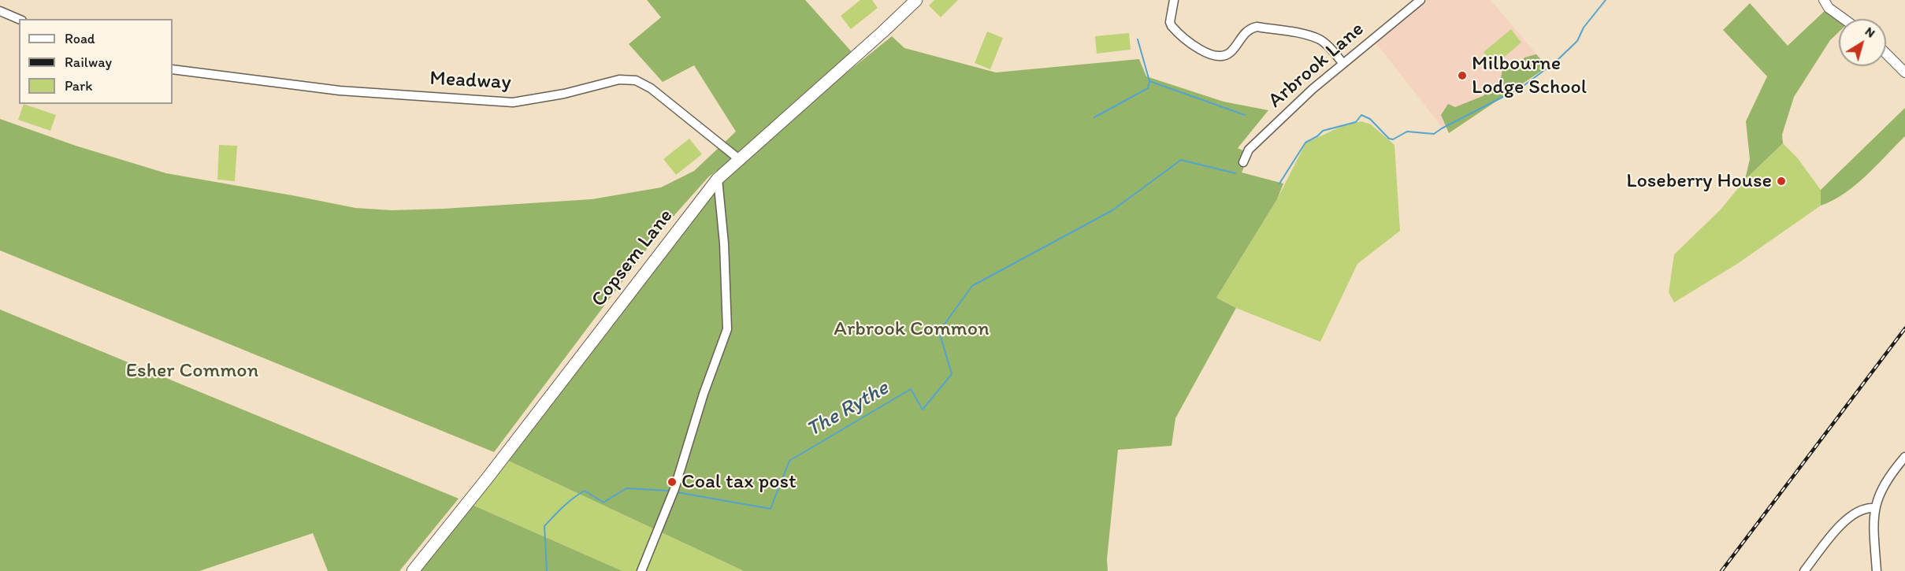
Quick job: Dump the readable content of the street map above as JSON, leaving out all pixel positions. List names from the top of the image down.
{
  "streets": {
    "main road": ["Copsem Lane"],
    "street": ["Arbrook Lane", "Meadway"]
  },
  "crossings": [
    ["Meadway", "Copsem Lane"]
  ],
  "water": ["The Rythe"],
  "parks": ["Arbrook Common", "Esher Common"],
  "places": ["Milbourne Lodge School", "Loseberry House", "Coal tax post"],
  "legend": ["Road", "Railway", "Park"],
  "north": "top right"
}
